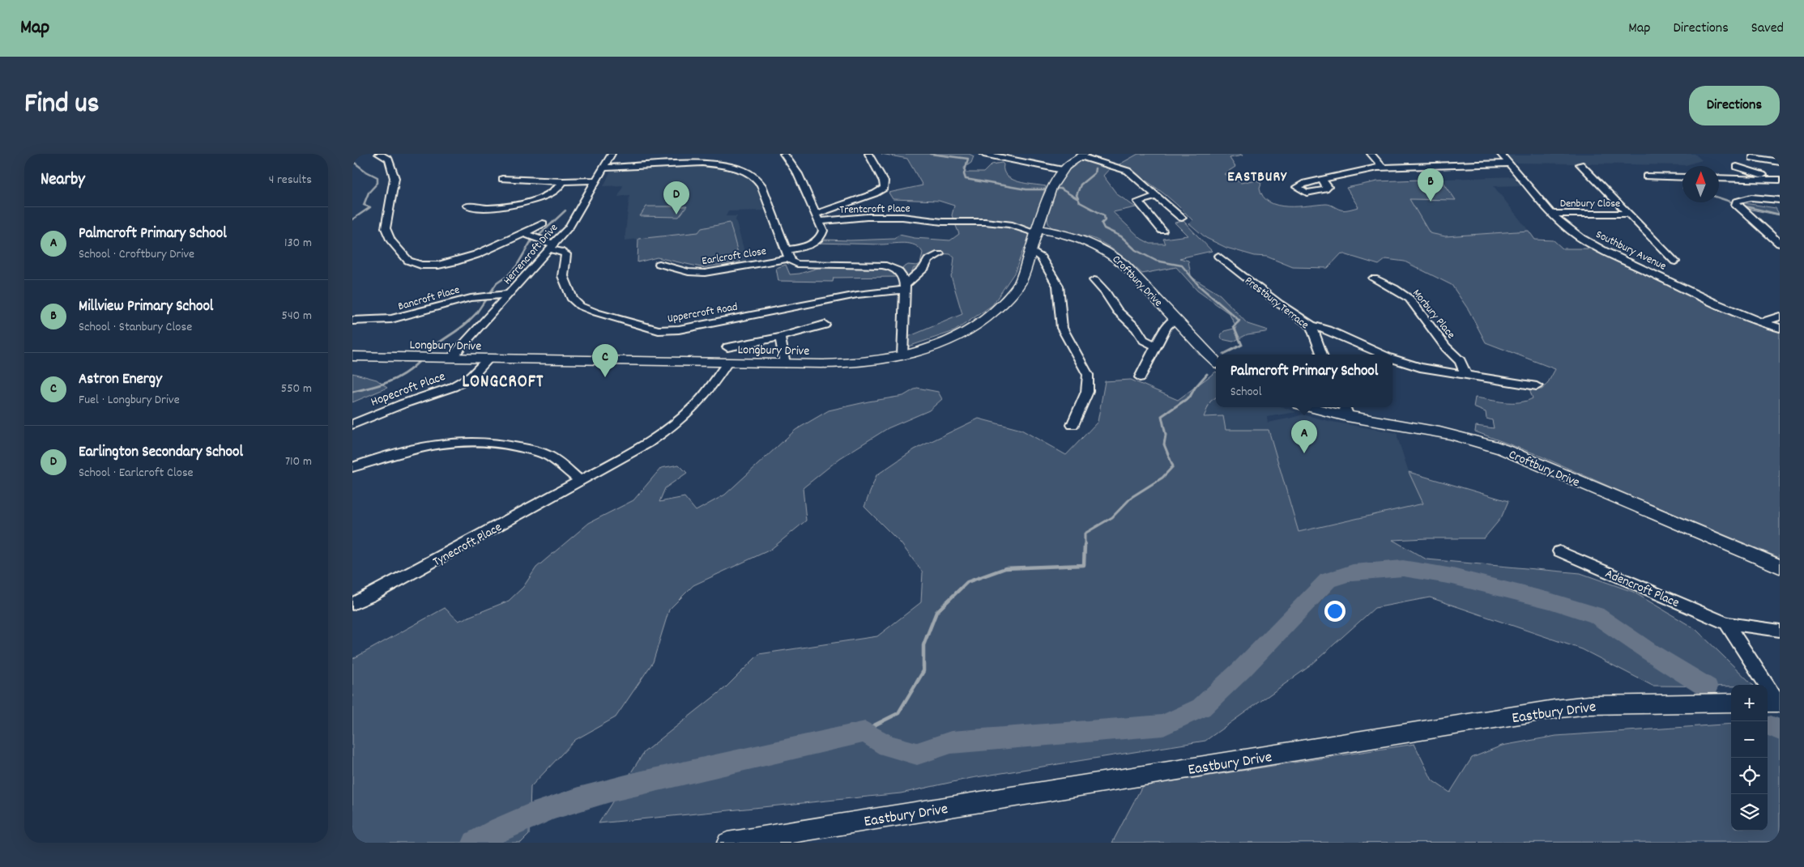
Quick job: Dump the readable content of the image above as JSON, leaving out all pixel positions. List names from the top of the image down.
{
  "streets": {
    "street": [
      "Denbury Close",
      "Trentcroft Place",
      "Southbury Avenue",
      "Herrencroft Drive",
      "Earlcroft Close",
      "Croftbury Drive",
      "Bancroft Place",
      "Prestbury Terrace",
      "Uppercroft Road",
      "Morbury Place",
      "Longbury Drive",
      "Hopecroft Place",
      "Tynecroft Place",
      "Adencroft Place",
      "Eastbury Drive"
    ]
  },
  "crossings": [
    ["Denbury Close", "Southbury Avenue"],
    ["Trentcroft Place", "Earlcroft Close"],
    ["Trentcroft Place", "Croftbury Drive"],
    ["Trentcroft Place", "Longbury Drive"],
    ["Herrencroft Drive", "Earlcroft Close"],
    ["Herrencroft Drive", "Bancroft Place"],
    ["Herrencroft Drive", "Uppercroft Road"],
    ["Herrencroft Drive", "Longbury Drive"],
    ["Croftbury Drive", "Longbury Drive"],
    ["Longbury Drive", "Hopecroft Place"],
    ["Longbury Drive", "Tynecroft Place"]
  ],
  "districts": ["EASTBURY", "LONGCROFT"],
  "north": "top",
  "page": {
    "header": "Map",
    "nav": ["Map", "Directions", "Saved"],
    "title": "Find us",
    "buttons": "Directions",
    "heading": ["Nearby", "4 results"],
    "pins": [
      "B",
      "D",
      "C",
      "A"
    ],
    "list": [
      {
        "mark": "A",
        "name": "Palmcroft Primary School",
        "note": "School · Croftbury Drive",
        "value": "130 m"
      },
      {
        "mark": "B",
        "name": "Millview Primary School",
        "note": "School · Stanbury Close",
        "value": "540 m"
      },
      {
        "mark": "C",
        "name": "Astron Energy",
        "note": "Fuel · Longbury Drive",
        "value": "550 m"
      },
      {
        "mark": "D",
        "name": "Earlington Secondary School",
        "note": "School · Earlcroft Close",
        "value": "710 m"
      }
    ],
    "popup": ["Palmcroft Primary School", "School"],
    "map_buttons": ["+", "−"]
  }
}
